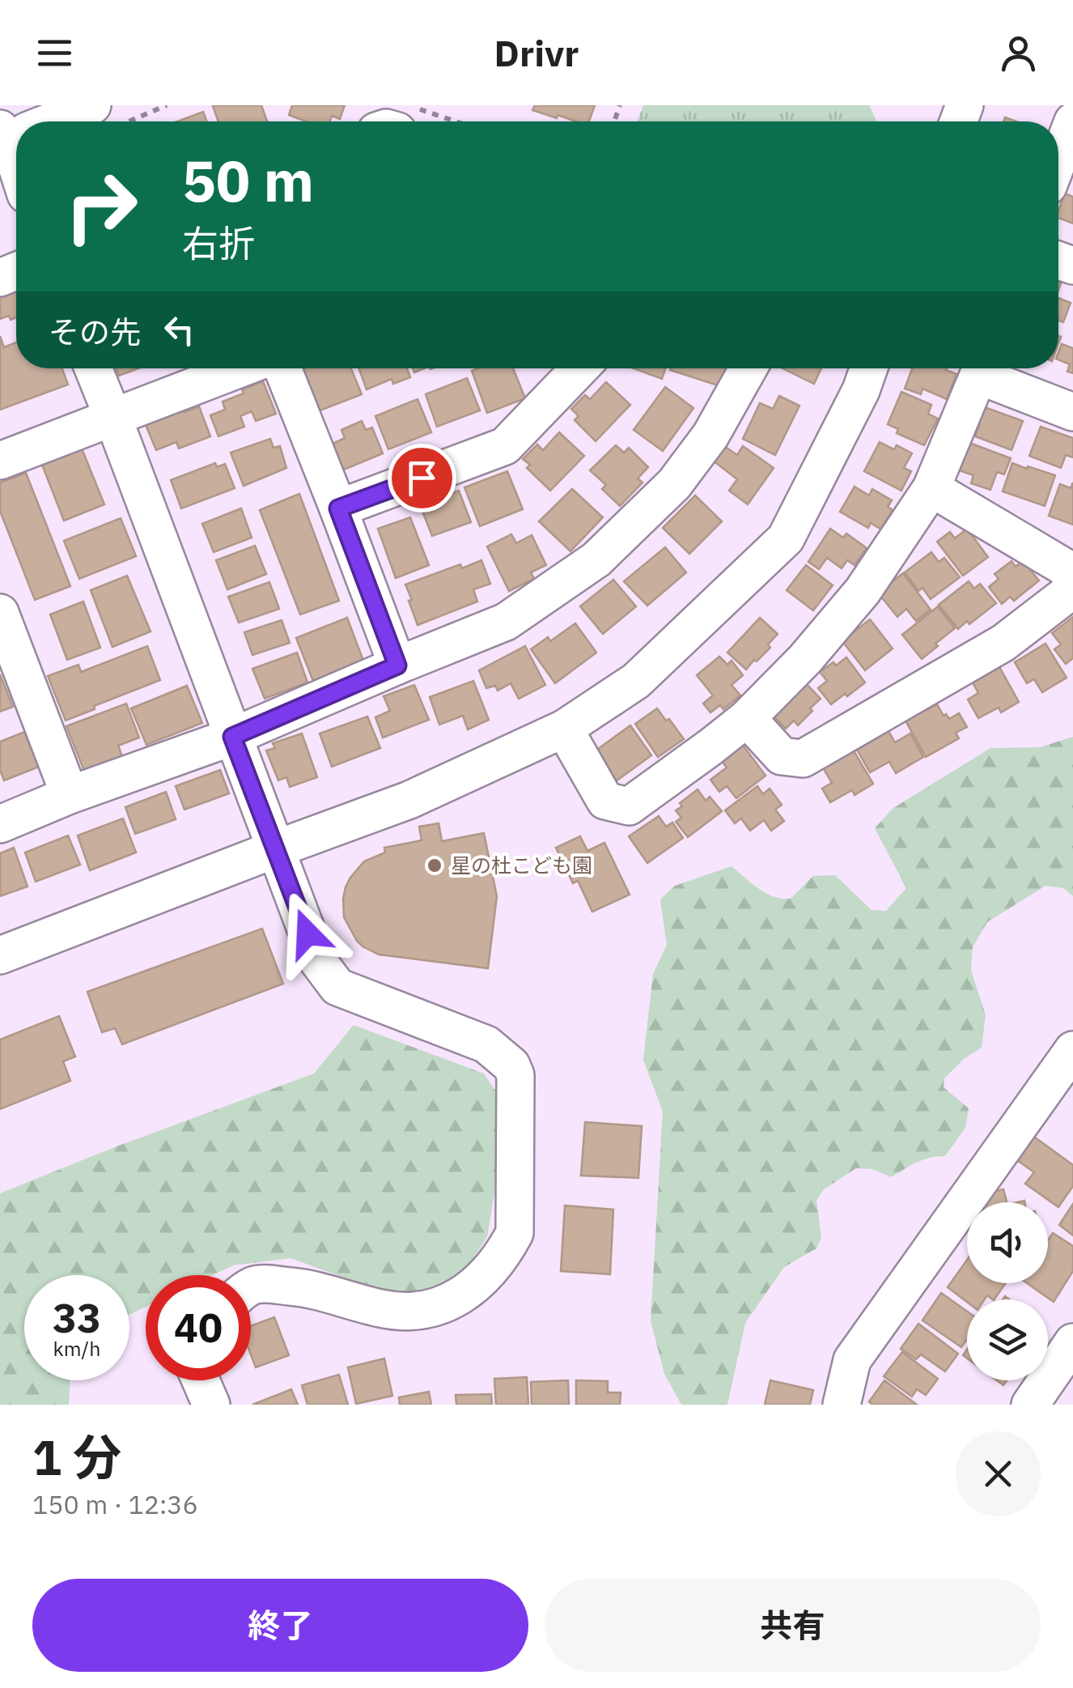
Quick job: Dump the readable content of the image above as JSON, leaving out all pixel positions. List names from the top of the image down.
{
  "places": ["星の杜こども園"],
  "page": {
    "header": "Drivr",
    "turn": ["50 m", "右折"],
    "then": "その先",
    "speed": "33 km/h",
    "limit": "40",
    "heading": ["1 分", "150 m · 12:36"],
    "buttons": ["終了", "共有"]
  }
}
